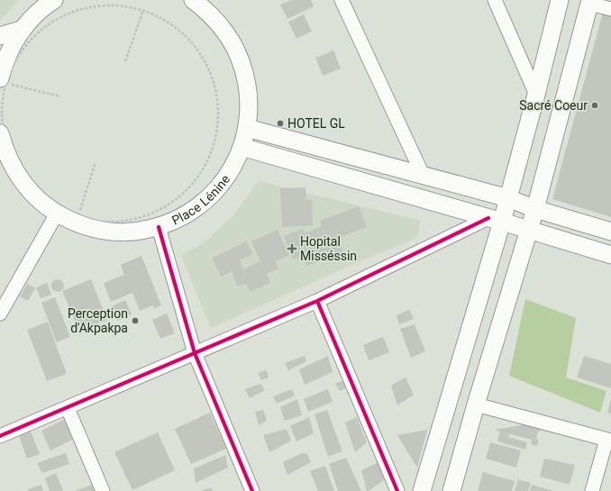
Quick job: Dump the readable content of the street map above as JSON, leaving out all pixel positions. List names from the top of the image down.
{
  "streets": {
    "main road": ["Place Lénine"]
  },
  "places": {
    "other": ["Sacré Coeur", "HOTEL GL", "Perception d'Akpakpa"],
    "health": ["Hopital Misséssin"]
  }
}
